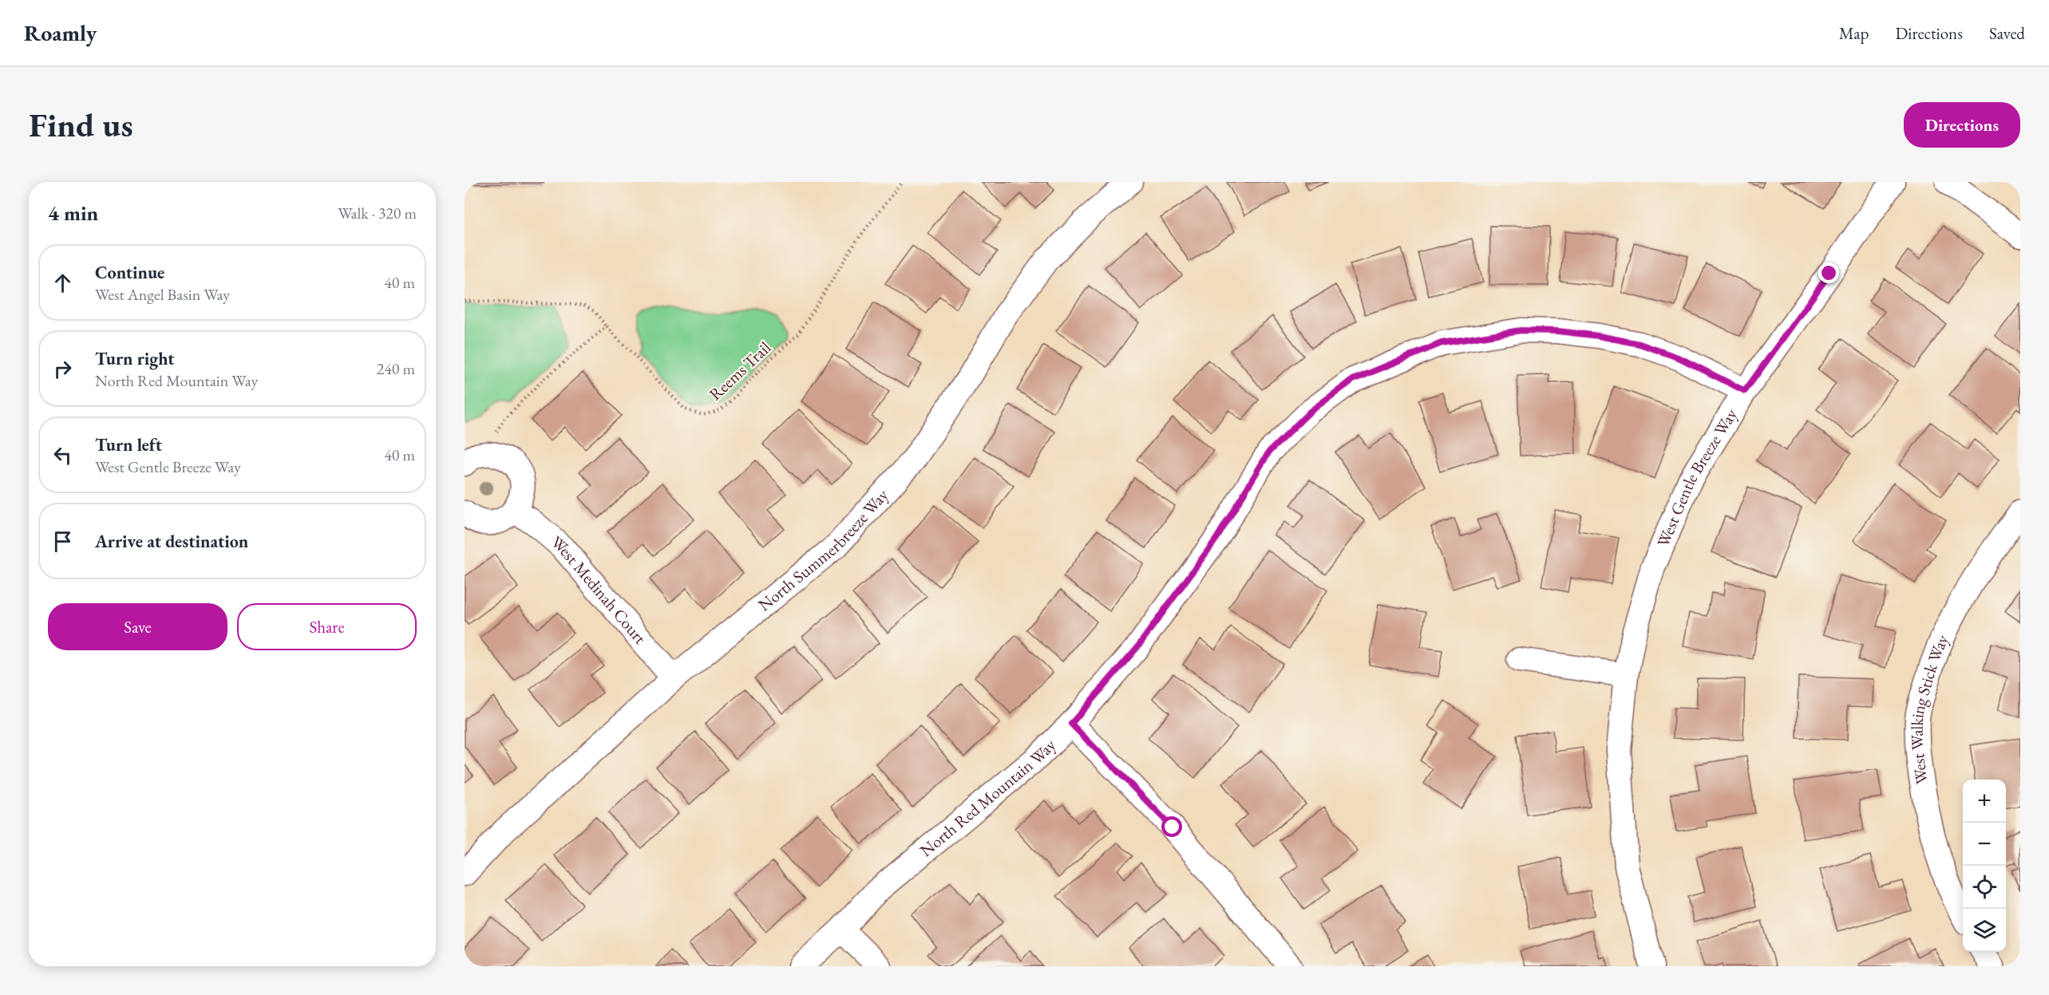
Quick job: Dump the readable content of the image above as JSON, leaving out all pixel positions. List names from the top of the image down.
{
  "streets": {
    "street": [
      "West Gentle Breeze Way",
      "North Summerbreeze Way",
      "West Medinah Court",
      "West Walking Stick Way",
      "North Red Mountain Way"
    ],
    "path": ["Reems Trail"]
  },
  "crossings": [
    ["West Gentle Breeze Way", "North Red Mountain Way"],
    ["North Summerbreeze Way", "West Medinah Court"]
  ],
  "page": {
    "header": "Roamly",
    "nav": ["Map", "Directions", "Saved"],
    "buttons": [
      "Directions",
      ["Save", "Share"]
    ],
    "title": "Find us",
    "heading": ["4 min", "Walk · 320 m"],
    "list": [
      ["Continue", "West Angel Basin Way", "40 m"],
      ["Turn right", "North Red Mountain Way", "240 m"],
      ["Turn left", "West Gentle Breeze Way", "40 m"],
      "Arrive at destination"
    ],
    "map_buttons": ["+", "−"]
  }
}
